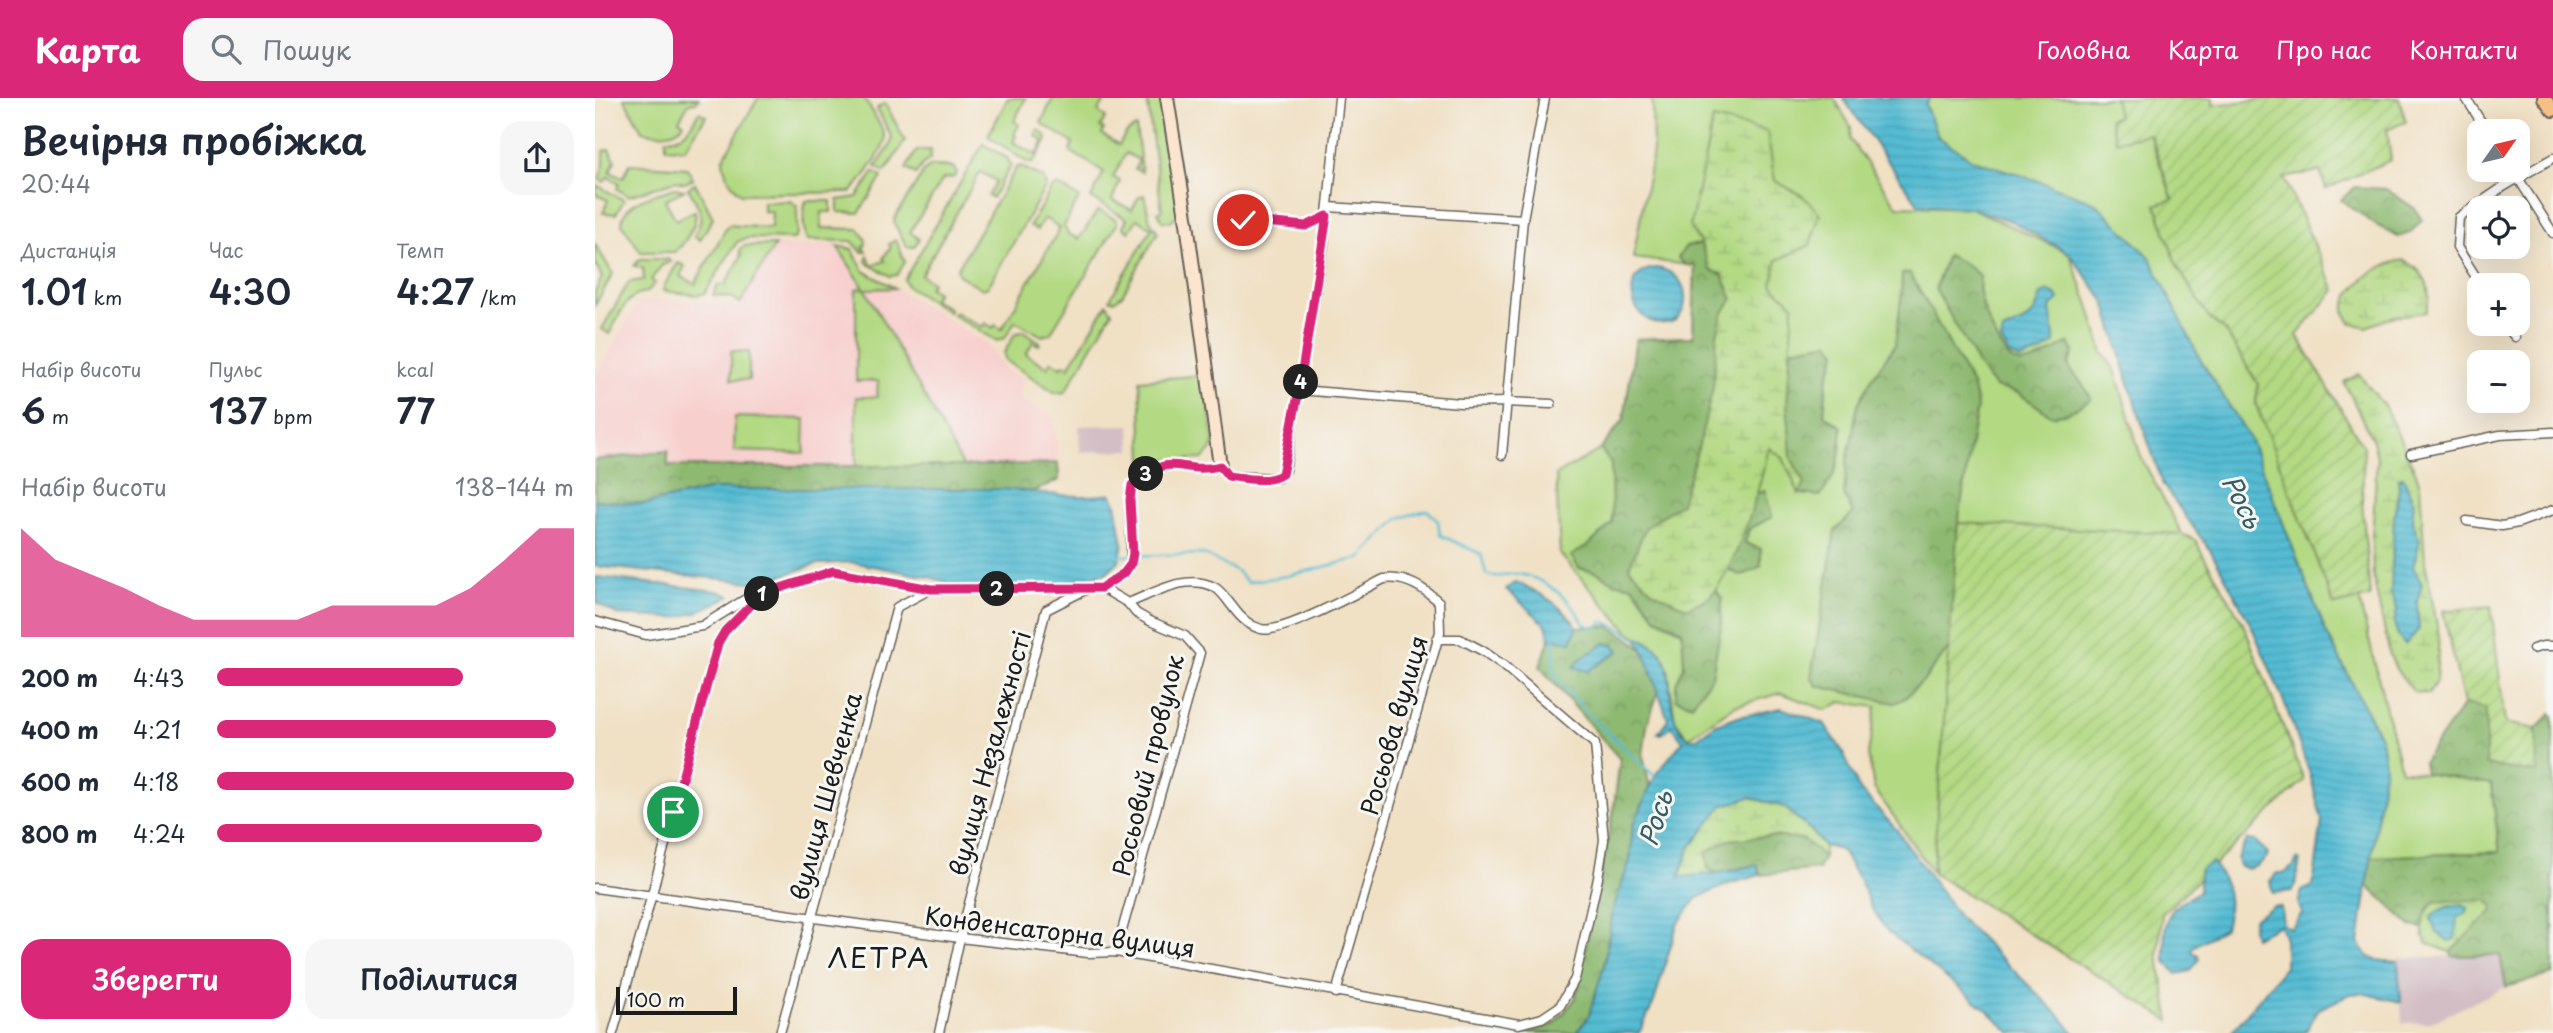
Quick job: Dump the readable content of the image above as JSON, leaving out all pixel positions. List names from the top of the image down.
{
  "streets": {
    "street": [
      "Росьова вулиця",
      "вулиця Незалежності",
      "Росьовий провулок",
      "вулиця Шевченка",
      "Конденсаторна вулиця"
    ]
  },
  "crossings": [
    ["Росьова вулиця", "Росьовий провулок"],
    ["Росьова вулиця", "Конденсаторна вулиця"],
    ["вулиця Незалежності", "Конденсаторна вулиця"],
    ["Росьовий провулок", "Конденсаторна вулиця"],
    ["вулиця Шевченка", "Конденсаторна вулиця"]
  ],
  "districts": ["ЛЕТРА"],
  "water": ["Рось"],
  "scale_bar": "100 m",
  "north": "top right",
  "page": {
    "header": "Карта",
    "search": "Пошук",
    "nav": [
      "Головна",
      "Карта",
      "Про нас",
      "Контакти"
    ],
    "heading": ["Вечірня пробіжка", "20:44"],
    "map_buttons": ["+", "−"],
    "stats": [
      ["Дистанція", "1.01 km"],
      ["Час", "4:30"],
      ["Темп", "4:27 /km"],
      ["Набір висоти", "6 m"],
      ["Пульс", "137 bpm"],
      ["kcal", "77"]
    ],
    "pins": [
      "4",
      "3",
      "2",
      "1"
    ],
    "chart": ["Набір висоти", "138–144 m"],
    "list": [
      {
        "name": "200 m",
        "note": "4:43"
      },
      {
        "name": "400 m",
        "note": "4:21"
      },
      {
        "name": "600 m",
        "note": "4:18"
      },
      {
        "name": "800 m",
        "note": "4:24"
      }
    ],
    "buttons": ["Зберегти", "Поділитися"],
    "scale": "100 m"
  }
}
